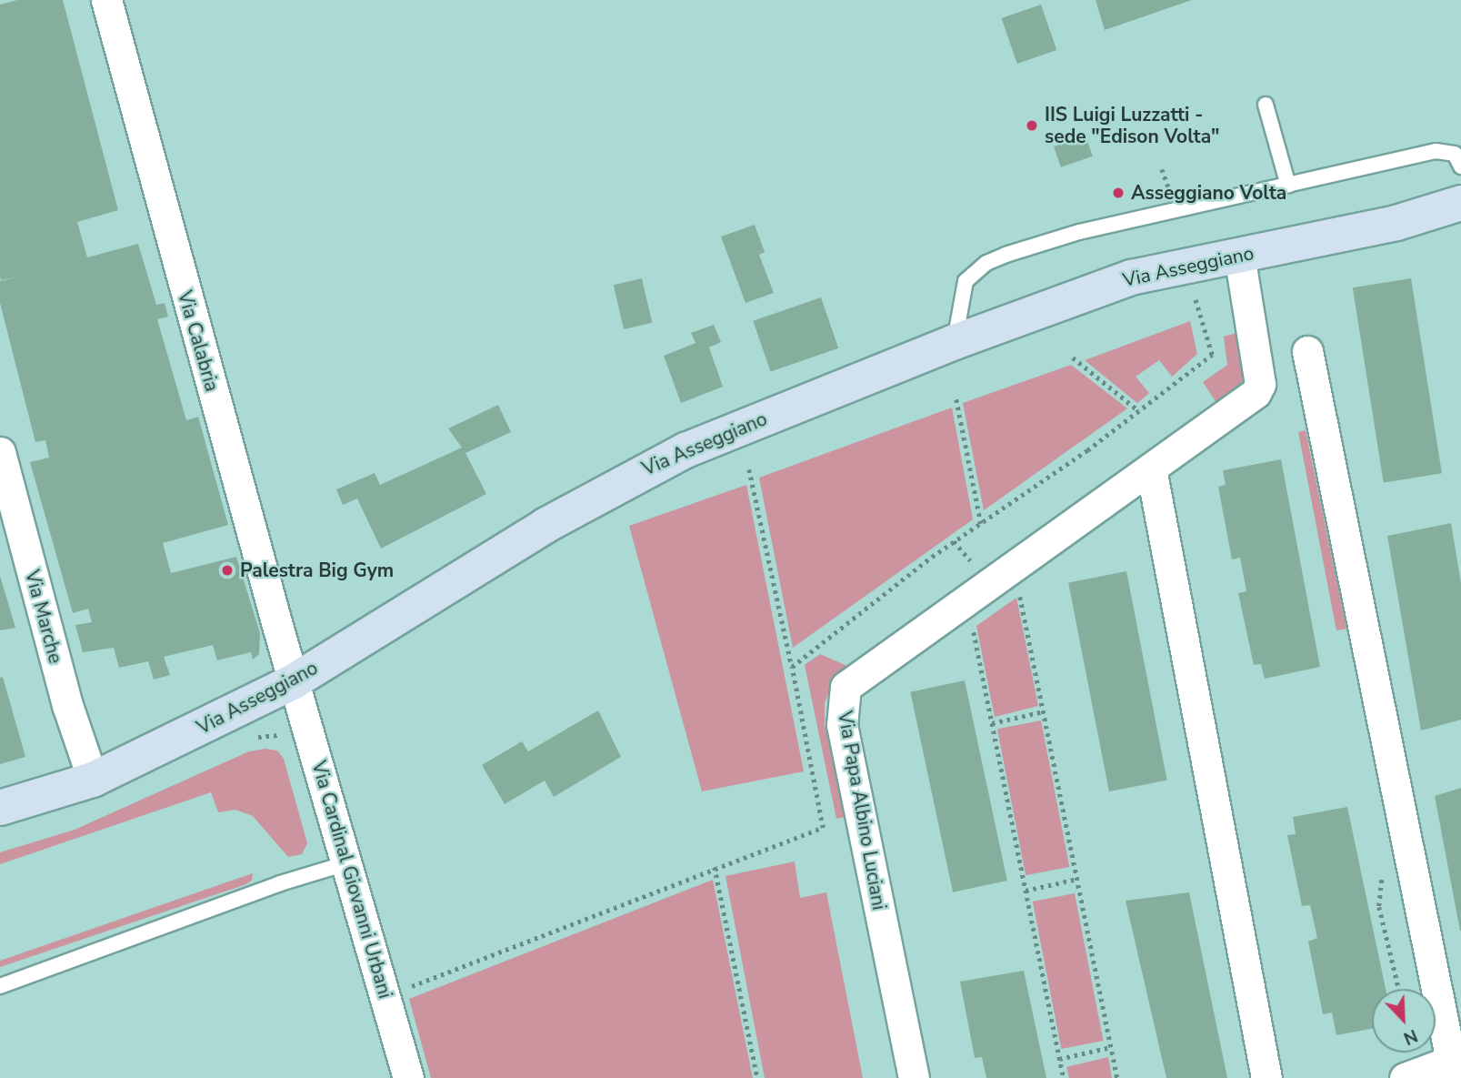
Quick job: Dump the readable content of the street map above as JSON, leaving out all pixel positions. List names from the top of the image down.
{
  "streets": {
    "street": [
      "Via Asseggiano",
      "Via Calabria",
      "Via Marche",
      "Via Papa Albino Luciani",
      "Via Cardinal Giovanni Urbani"
    ]
  },
  "crossings": [
    ["Via Asseggiano", "Via Calabria"],
    ["Via Asseggiano", "Via Marche"],
    ["Via Asseggiano", "Via Papa Albino Luciani"],
    ["Via Asseggiano", "Via Cardinal Giovanni Urbani"],
    ["Via Calabria", "Via Cardinal Giovanni Urbani"]
  ],
  "places": ["IIS Luigi Luzzatti - sede \"Edison Volta\"", "Asseggiano Volta", "Palestra Big Gym"],
  "north": "bottom right"
}
